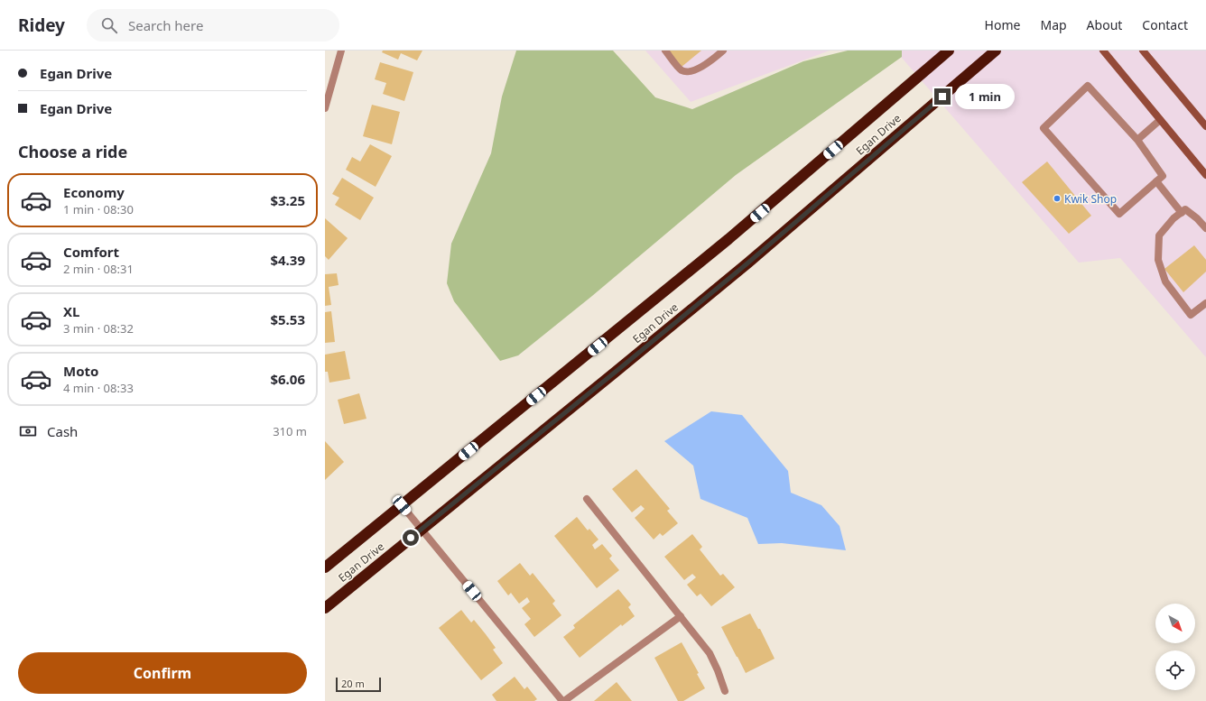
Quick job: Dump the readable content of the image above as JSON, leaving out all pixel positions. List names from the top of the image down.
{
  "streets": {
    "highway": ["Egan Drive"]
  },
  "places": ["Kwik Shop"],
  "scale_bar": "20 m",
  "north": "bottom right",
  "page": {
    "header": "Ridey",
    "search": "Search here",
    "nav": [
      "Home",
      "Map",
      "About",
      "Contact"
    ],
    "banner": ["Egan Drive", "Egan Drive"],
    "bubble": "1 min",
    "heading": "Choose a ride",
    "list": [
      {
        "name": "Economy",
        "note": "1 min · 08:30",
        "value": "$3.25"
      },
      {
        "name": "Comfort",
        "note": "2 min · 08:31",
        "value": "$4.39"
      },
      {
        "name": "XL",
        "note": "3 min · 08:32",
        "value": "$5.53"
      },
      {
        "name": "Moto",
        "note": "4 min · 08:33",
        "value": "$6.06"
      }
    ],
    "pay": ["Cash", "310 m"],
    "buttons": "Confirm",
    "scale": "20 m"
  }
}
